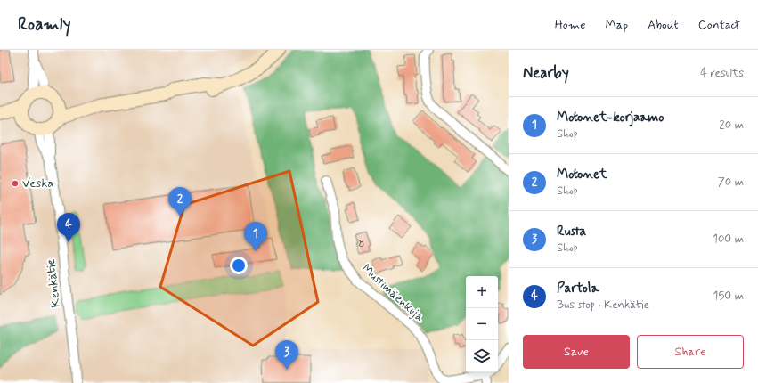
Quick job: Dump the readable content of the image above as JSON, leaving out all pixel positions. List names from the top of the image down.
{
  "streets": {
    "street": ["Kenkätie", "Mustimäenkuja"]
  },
  "places": ["Veska"],
  "house_numbers": ["8"],
  "page": {
    "header": "Roamly",
    "nav": [
      "Home",
      "Map",
      "About",
      "Contact"
    ],
    "heading": ["Nearby", "4 results"],
    "list": [
      {
        "mark": "1",
        "name": "Motonet-korjaamo",
        "note": "Shop",
        "value": "20 m"
      },
      {
        "mark": "2",
        "name": "Motonet",
        "note": "Shop",
        "value": "70 m"
      },
      {
        "mark": "3",
        "name": "Rusta",
        "note": "Shop",
        "value": "100 m"
      },
      {
        "mark": "4",
        "name": "Partola",
        "note": "Bus stop · Kenkätie",
        "value": "150 m"
      }
    ],
    "pins": [
      "2",
      "4",
      "1",
      "3"
    ],
    "map_buttons": ["+", "−"],
    "buttons": ["Save", "Share"]
  }
}
